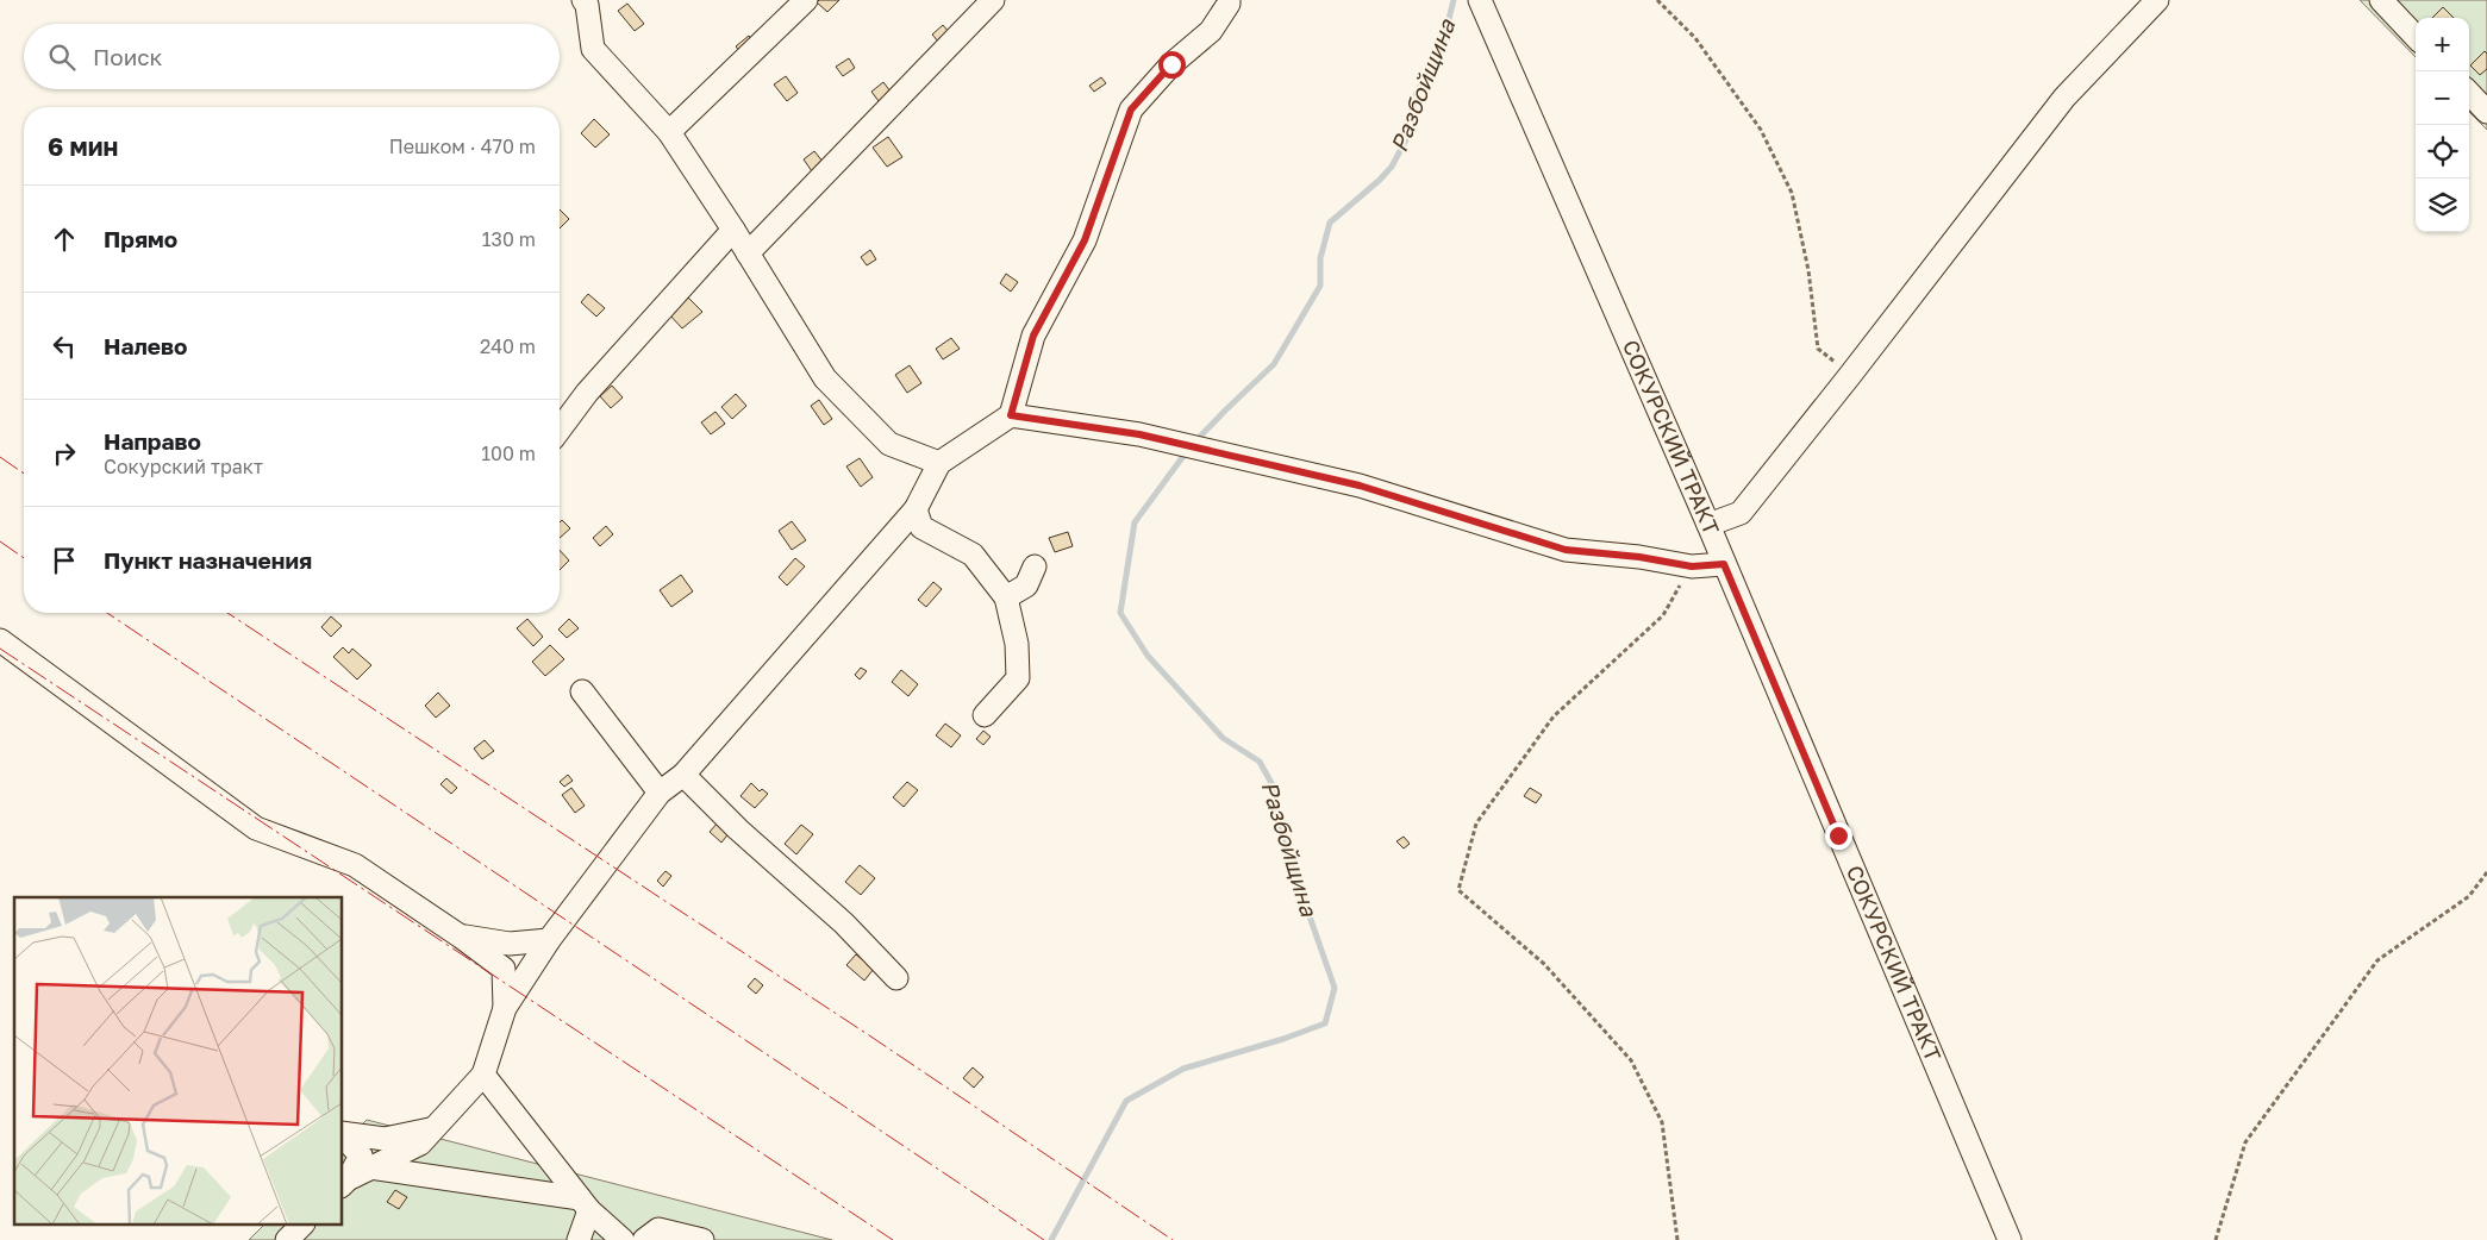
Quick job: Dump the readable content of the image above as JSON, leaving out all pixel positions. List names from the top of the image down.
{
  "streets": {
    "street": ["СОКУРСКИЙ ТРАКТ"]
  },
  "water": ["Разбойщина"],
  "page": {
    "map_buttons": ["+", "−"],
    "search": "Поиск",
    "heading": ["6 мин", "Пешком · 470 m"],
    "list": [
      ["Прямо", "130 m"],
      ["Налево", "240 m"],
      ["Направо", "Сокурский тракт", "100 m"],
      "Пункт назначения"
    ]
  }
}
